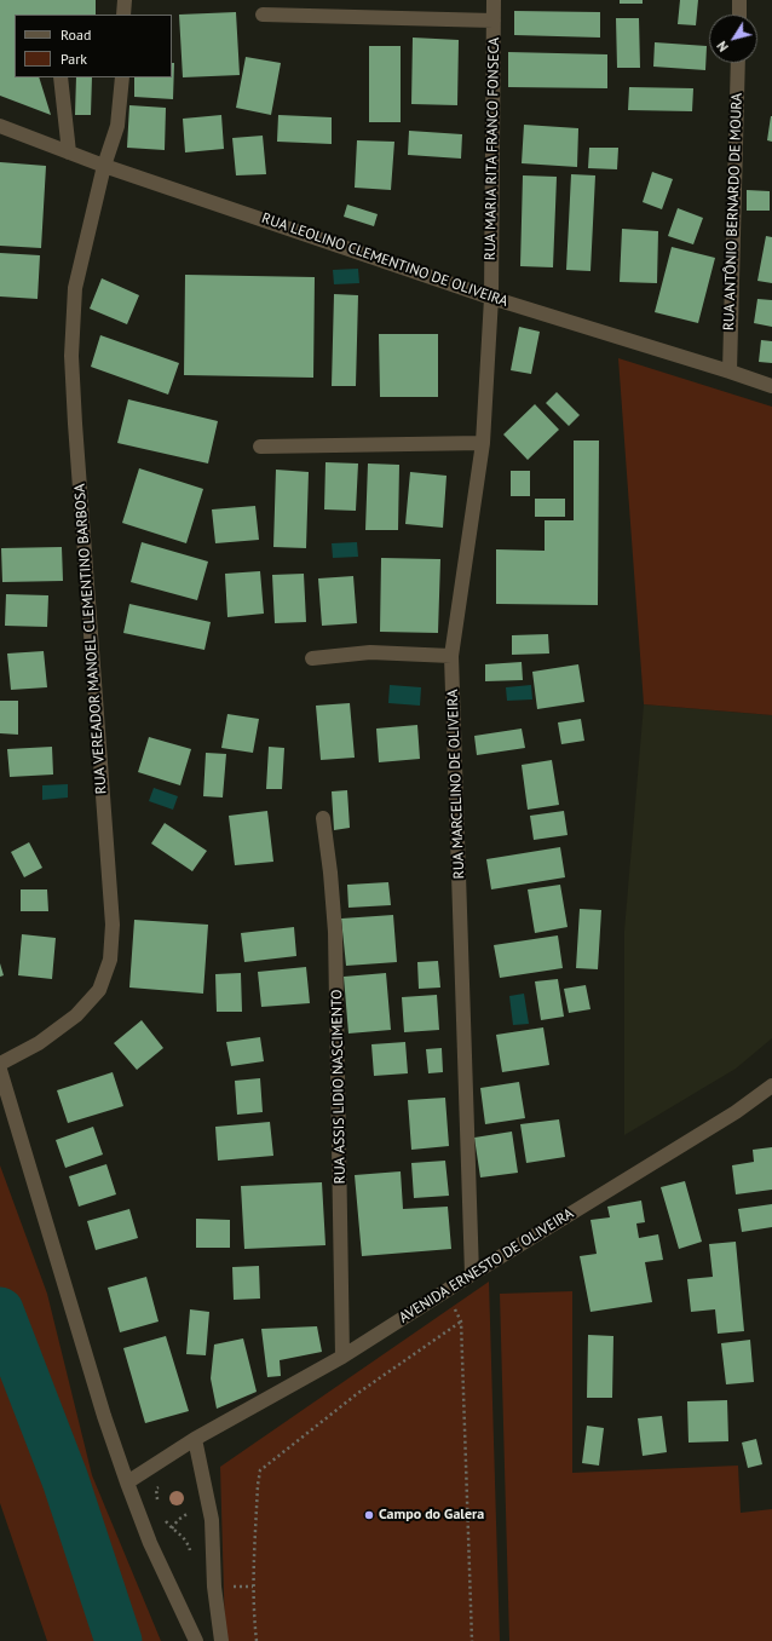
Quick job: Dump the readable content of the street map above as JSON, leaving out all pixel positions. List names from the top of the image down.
{
  "streets": {
    "street": [
      "RUA MARIA RITA FRANCO FONSECA",
      "RUA ANTÔNIO BERNARDO DE MOURA",
      "RUA LEOLINO CLEMENTINO DE OLIVEIRA",
      "RUA VEREADOR MANOEL CLEMENTINO BARBOSA",
      "RUA MARCELINO DE OLIVEIRA",
      "RUA ASSIS LIDIO NASCIMENTO",
      "AVENIDA ERNESTO DE OLIVEIRA"
    ]
  },
  "crossings": [
    ["RUA MARIA RITA FRANCO FONSECA", "RUA LEOLINO CLEMENTINO DE OLIVEIRA"],
    ["RUA MARIA RITA FRANCO FONSECA", "RUA MARCELINO DE OLIVEIRA"],
    ["RUA ANTÔNIO BERNARDO DE MOURA", "RUA LEOLINO CLEMENTINO DE OLIVEIRA"],
    ["RUA LEOLINO CLEMENTINO DE OLIVEIRA", "RUA VEREADOR MANOEL CLEMENTINO BARBOSA"],
    ["RUA LEOLINO CLEMENTINO DE OLIVEIRA", "RUA MARCELINO DE OLIVEIRA"],
    ["RUA MARCELINO DE OLIVEIRA", "AVENIDA ERNESTO DE OLIVEIRA"],
    ["RUA ASSIS LIDIO NASCIMENTO", "AVENIDA ERNESTO DE OLIVEIRA"]
  ],
  "places": ["Campo do Galera"],
  "legend": ["Road", "Park"],
  "north": "bottom left"
}
